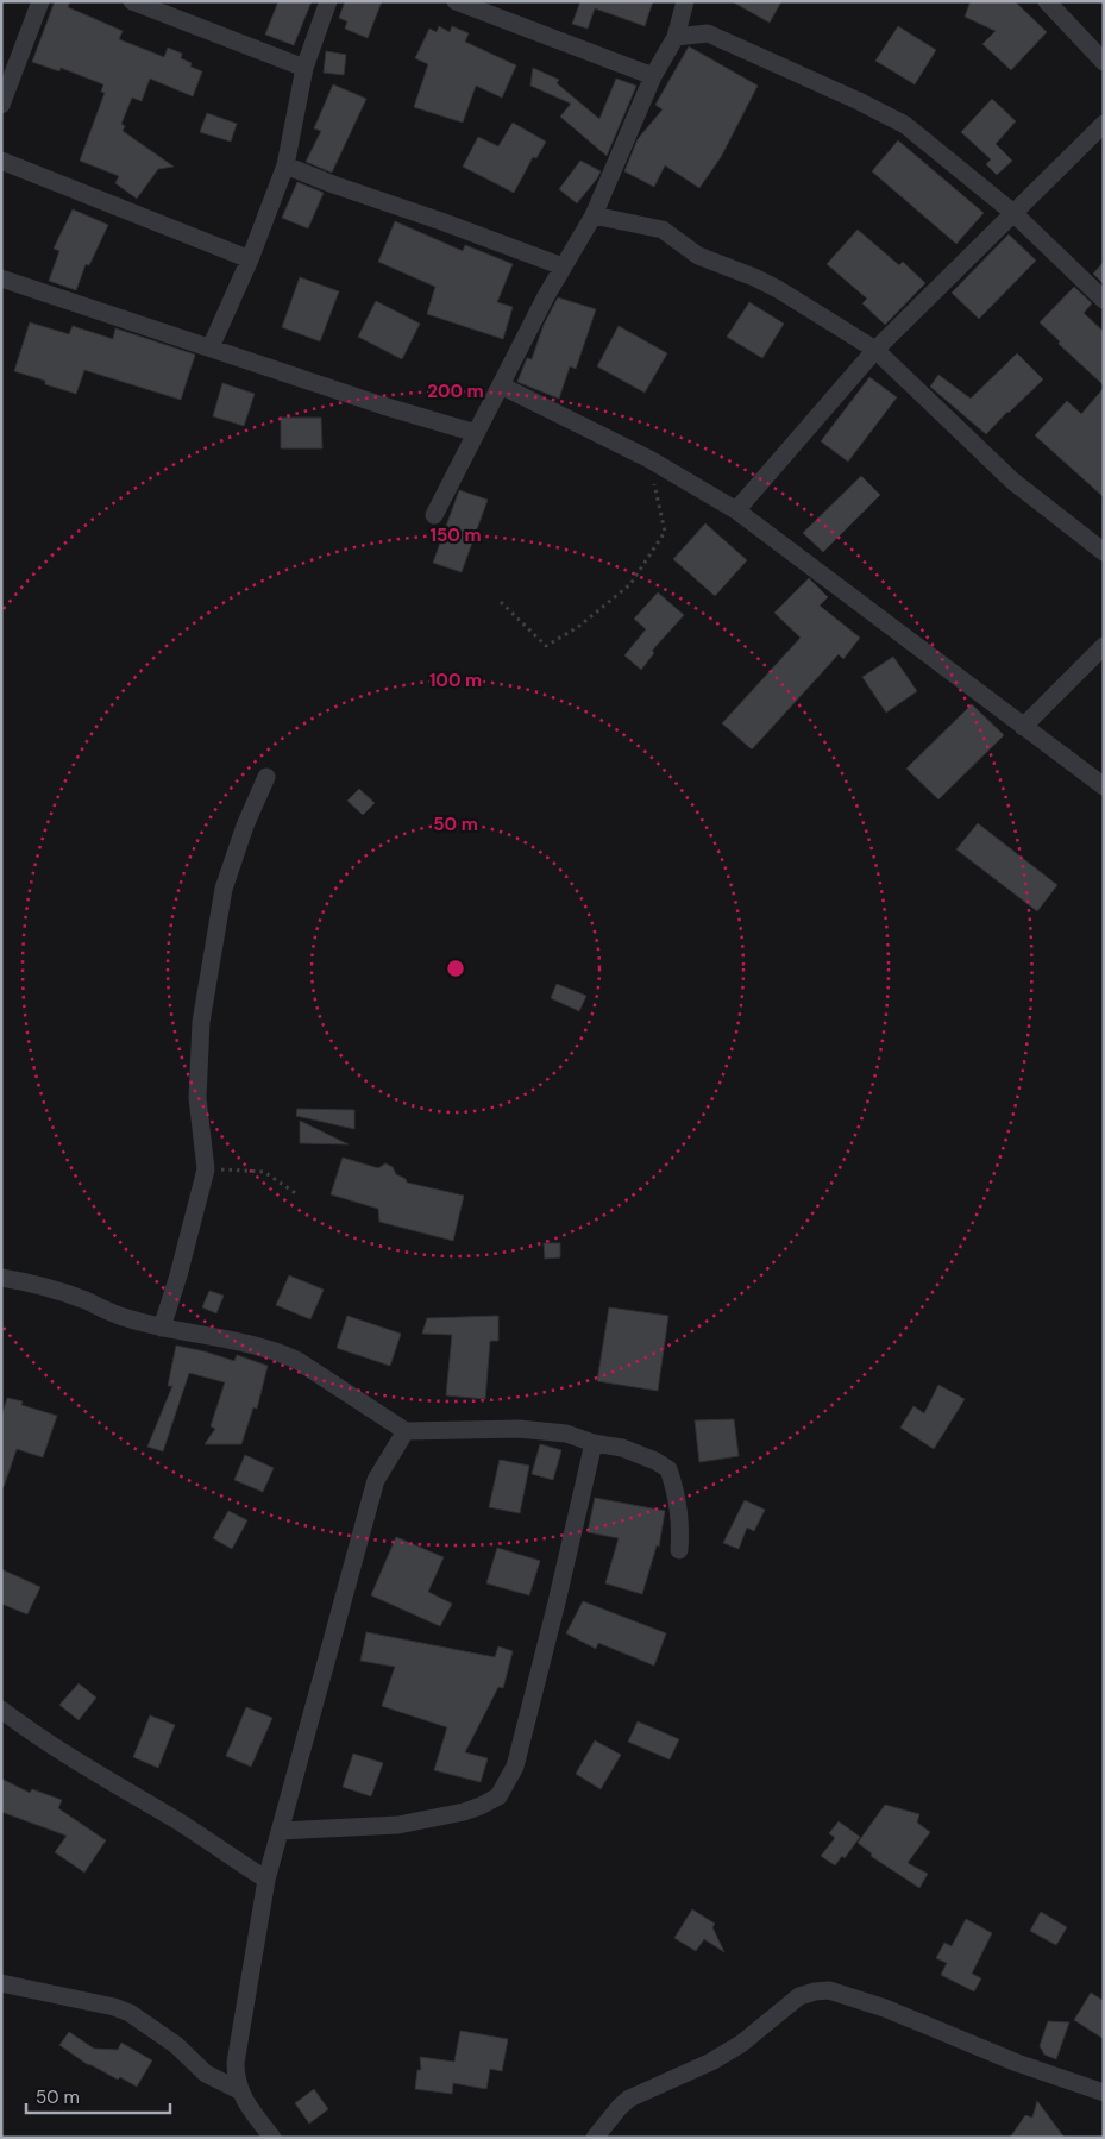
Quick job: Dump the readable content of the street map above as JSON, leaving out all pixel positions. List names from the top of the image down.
{
  "scale_bar": "50 m",
  "rings": [
    "200 m",
    "150 m",
    "100 m",
    "50 m"
  ]
}
